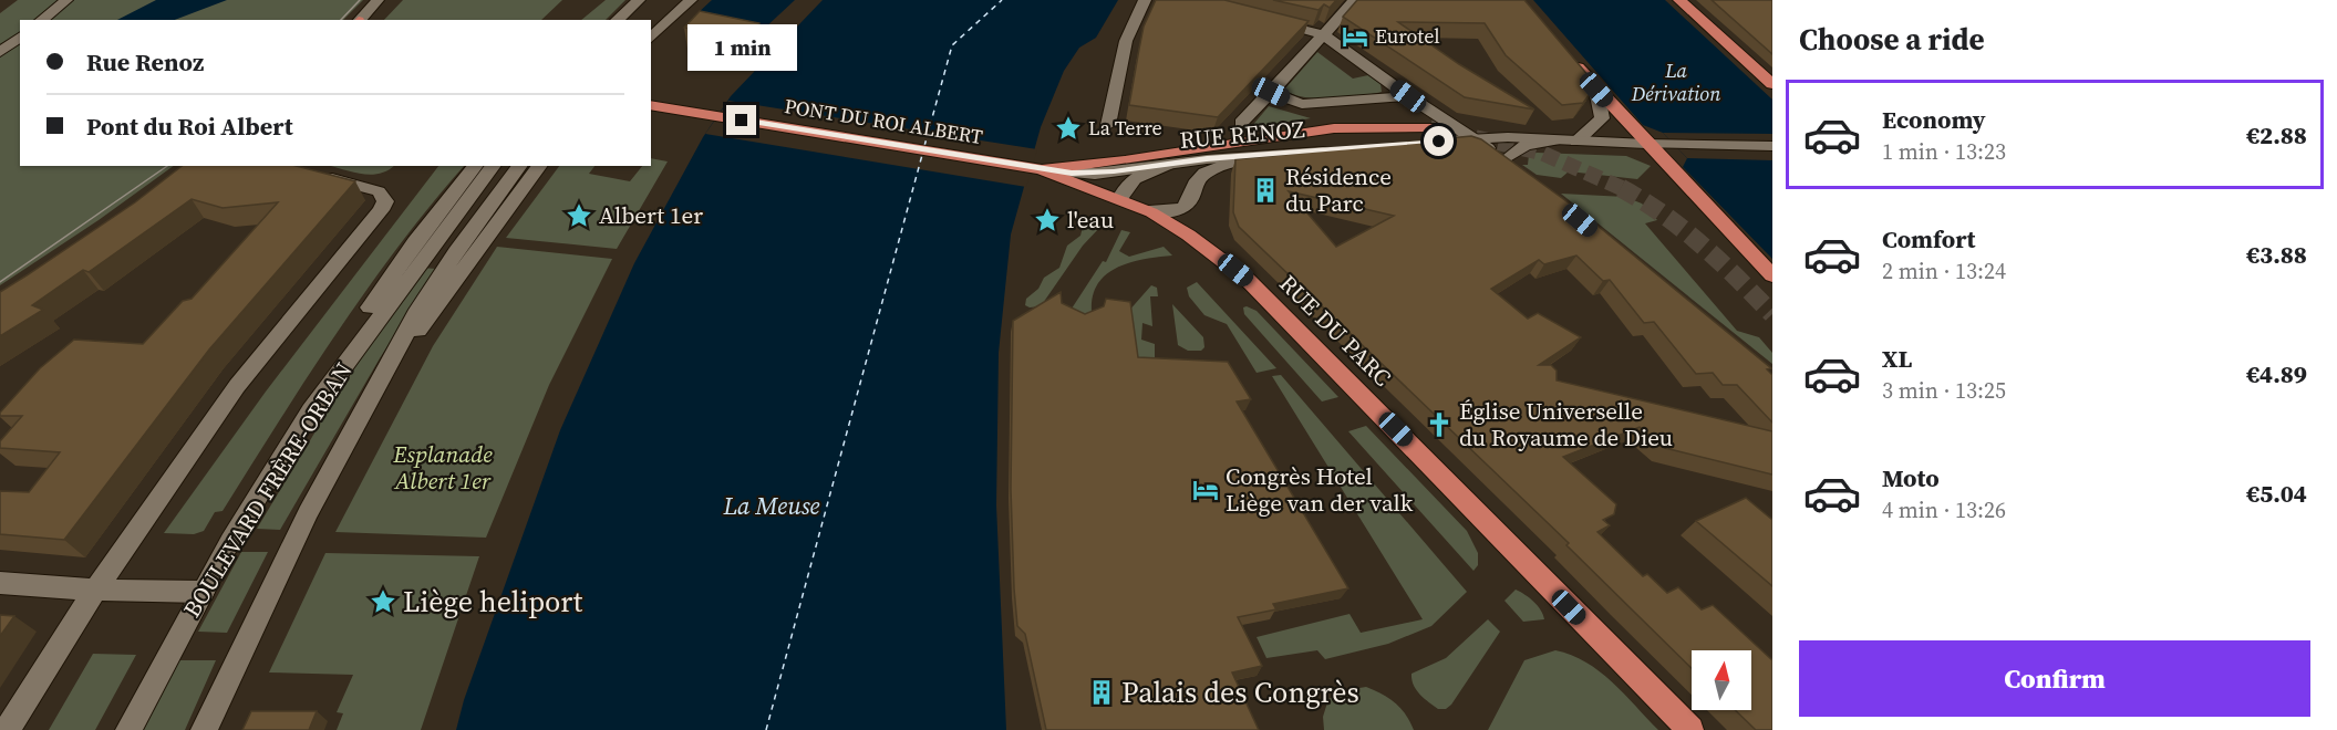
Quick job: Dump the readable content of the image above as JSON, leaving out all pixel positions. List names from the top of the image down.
{
  "streets": {
    "main road": ["PONT DU ROI ALBERT", "RUE DU PARC"],
    "street": ["RUE RENOZ", "BOULEVARD FRÈRE-ORBAN"]
  },
  "crossings": [
    ["PONT DU ROI ALBERT", "RUE RENOZ"],
    ["PONT DU ROI ALBERT", "RUE DU PARC"],
    ["RUE RENOZ", "RUE DU PARC"]
  ],
  "water": ["La Dérivation", "La Meuse"],
  "parks": ["Esplanade Albert 1er"],
  "places": {
    "hotel": ["Eurotel", "Congrès Hotel Liège van der valk"],
    "place": [
      "La Terre",
      "Albert 1er",
      "l'eau",
      "Liège heliport"
    ],
    "building": ["Résidence du Parc", "Palais des Congrès"],
    "church": ["Église Universelle du Royaume de Dieu"]
  },
  "north": "top",
  "page": {
    "heading": "Choose a ride",
    "banner": ["Rue Renoz", "Pont du Roi Albert"],
    "bubble": "1 min",
    "list": [
      {
        "name": "Economy",
        "note": "1 min · 13:23",
        "value": "€2.88"
      },
      {
        "name": "Comfort",
        "note": "2 min · 13:24",
        "value": "€3.88"
      },
      {
        "name": "XL",
        "note": "3 min · 13:25",
        "value": "€4.89"
      },
      {
        "name": "Moto",
        "note": "4 min · 13:26",
        "value": "€5.04"
      }
    ],
    "buttons": "Confirm"
  }
}
